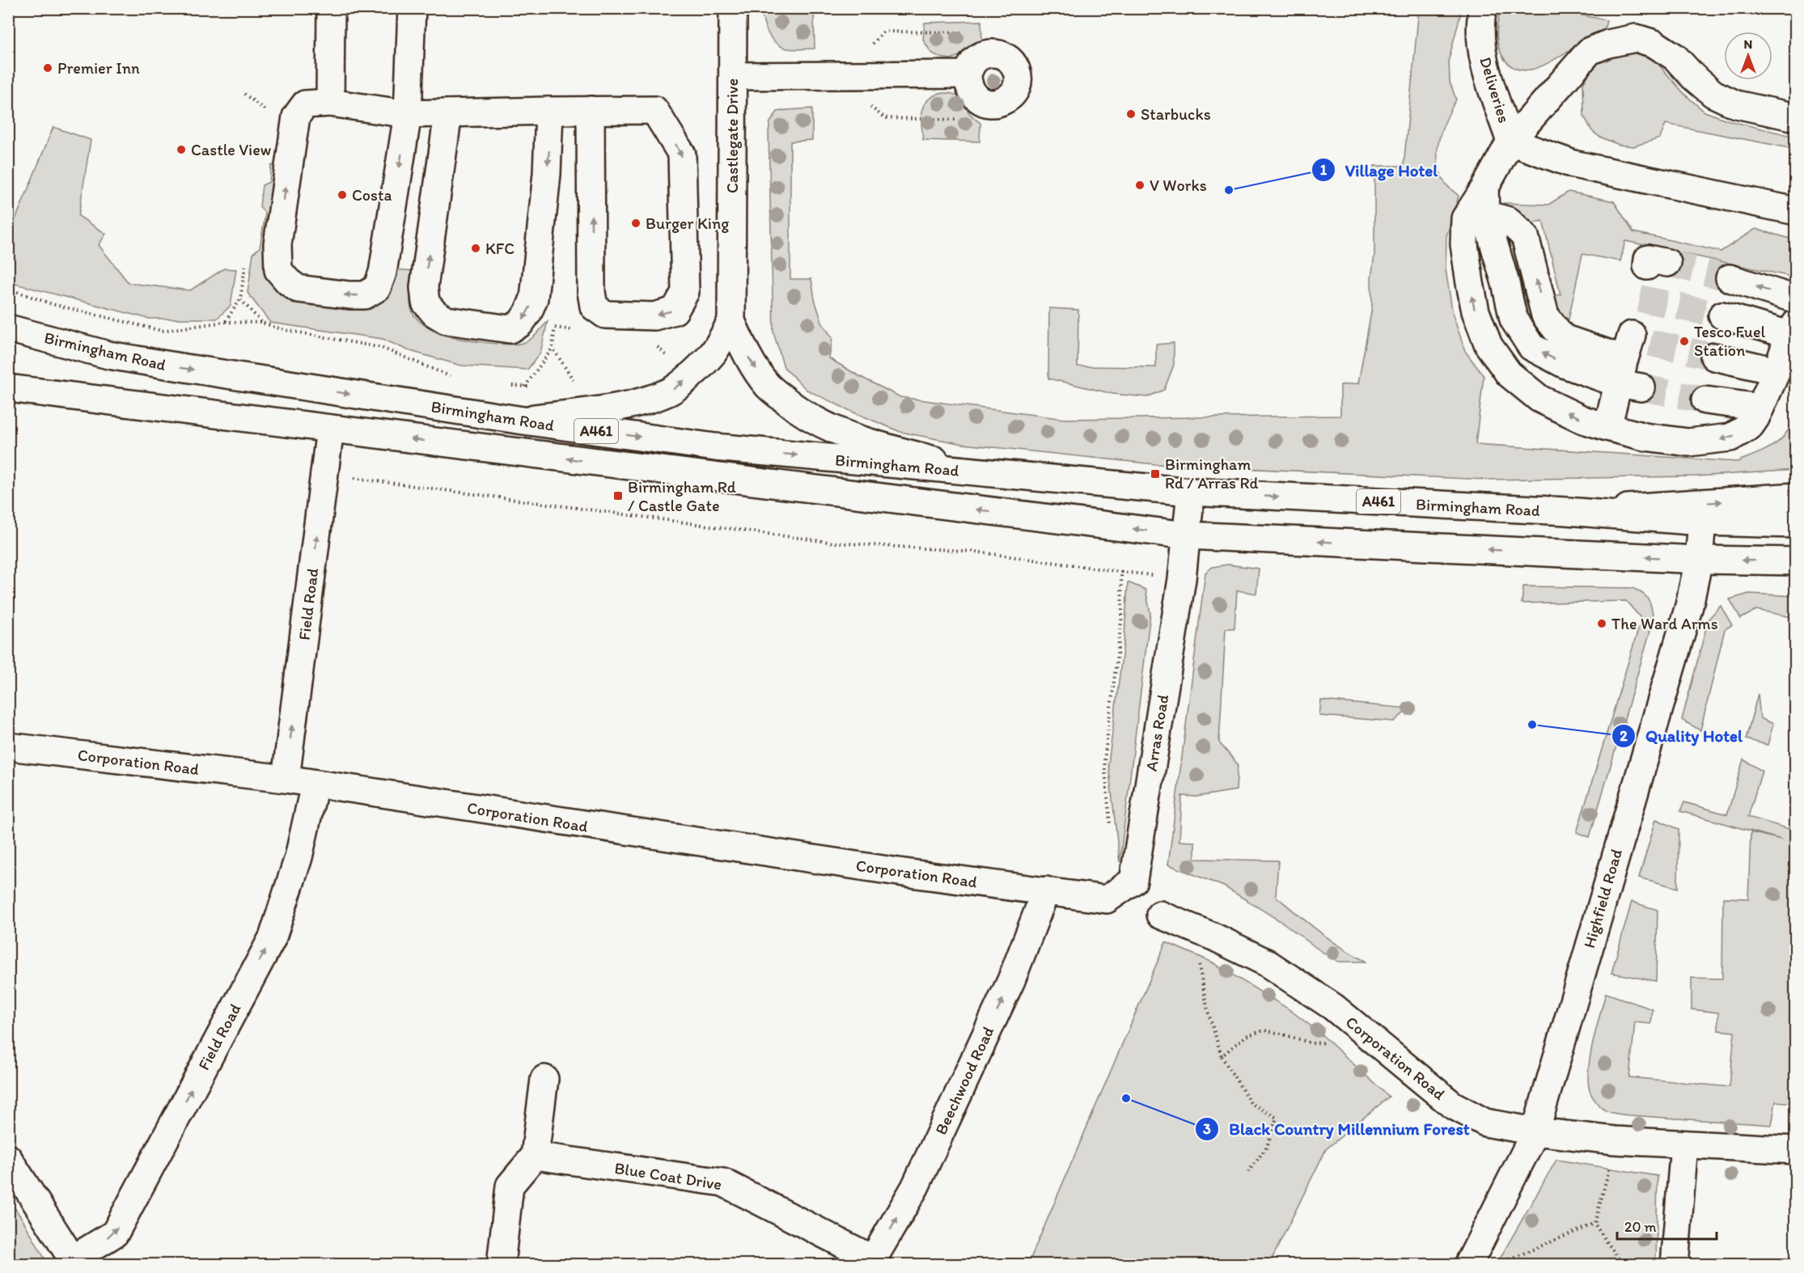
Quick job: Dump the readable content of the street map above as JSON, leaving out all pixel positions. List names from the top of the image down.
{
  "streets": {
    "main road": [
      "Deliveries",
      "Castlegate Drive",
      "Birmingham Road",
      "A461",
      "Field Road",
      "Arras Road",
      "Corporation Road",
      "Highfield Road",
      "Beechwood Road",
      "Blue Coat Drive"
    ]
  },
  "crossings": [
    ["Castlegate Drive", "Birmingham Road"],
    ["Birmingham Road", "Field Road"],
    ["Birmingham Road", "Arras Road"],
    ["Birmingham Road", "Highfield Road"],
    ["Field Road", "Corporation Road"],
    ["Arras Road", "Corporation Road"],
    ["Arras Road", "Beechwood Road"],
    ["Corporation Road", "Highfield Road"],
    ["Corporation Road", "Beechwood Road"],
    ["Beechwood Road", "Blue Coat Drive"]
  ],
  "one_way": ["Castlegate Drive", "Field Road", "Beechwood Road"],
  "places": {
    "other": [
      "Premier Inn",
      "Starbucks",
      "Castle View",
      "V Works",
      "Village Hotel",
      "Costa",
      "Burger King",
      "KFC",
      "Tesco Fuel Station",
      "The Ward Arms",
      "Quality Hotel",
      "Black Country Millennium Forest"
    ],
    "transit": ["Birmingham Rd / Arras Rd", "Birmingham Rd / Castle Gate"]
  },
  "scale_bar": "20 m",
  "north": "top"
}
